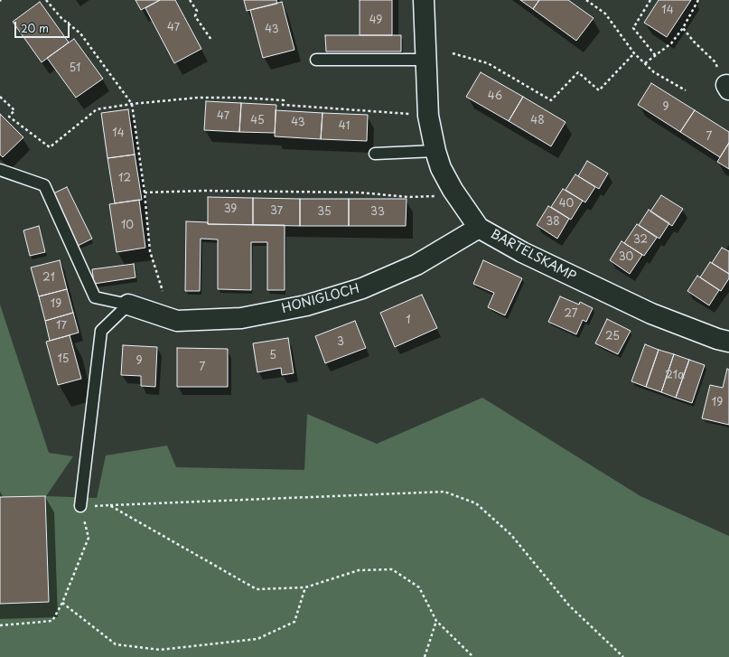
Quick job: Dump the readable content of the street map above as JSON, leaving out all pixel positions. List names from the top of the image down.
{
  "streets": {
    "street": ["BARTELSKAMP", "HONIGLOCH"]
  },
  "crossings": [
    ["BARTELSKAMP", "HONIGLOCH"]
  ],
  "house_numbers": [
    "14",
    "49",
    "47",
    "43",
    "51",
    "46",
    "9",
    "47",
    "45",
    "48",
    "43",
    "41",
    "14",
    "7",
    "12",
    "40",
    "39",
    "37",
    "35",
    "33",
    "38",
    "10",
    "32",
    "30",
    "21",
    "19",
    "27",
    "1",
    "17",
    "25",
    "3",
    "5",
    "15",
    "9",
    "7",
    "21a",
    "19"
  ],
  "scale_bar": "20 m"
}
